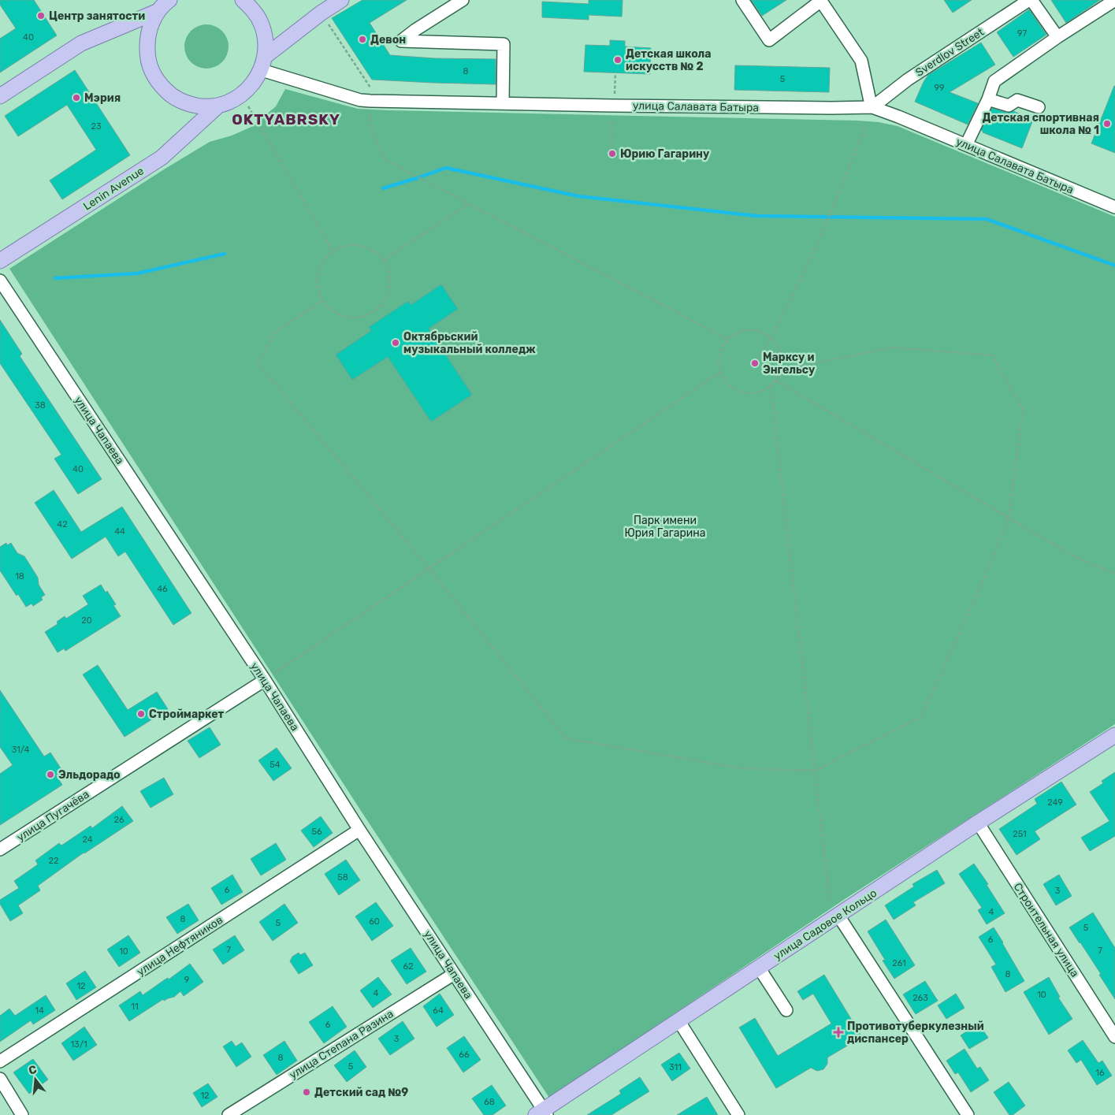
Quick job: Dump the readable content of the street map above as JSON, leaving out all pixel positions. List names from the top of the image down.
{
  "streets": {
    "main road": ["Lenin Avenue", "улица Садовое Кольцо"],
    "street": [
      "Sverdlov Street",
      "улица Салавата Батыра",
      "улица Чапаева",
      "улица Пугачёва",
      "Строительная улица",
      "улица Нефтяников",
      "улица Степана Разина"
    ]
  },
  "crossings": [
    ["Sverdlov Street", "улица Салавата Батыра"],
    ["улица Чапаева", "улица Пугачёва"],
    ["улица Чапаева", "улица Садовое Кольцо"],
    ["улица Чапаева", "улица Нефтяников"],
    ["улица Чапаева", "улица Степана Разина"],
    ["улица Садовое Кольцо", "Строительная улица"]
  ],
  "districts": ["OKTYABRSKY"],
  "parks": ["Парк имени Юрия Гагарина"],
  "places": {
    "other": [
      "Центр занятости",
      "Девон",
      "Детская школа искусств № 2",
      "Мэрия",
      "Детская спортивная школа № 1",
      "Юрию Гагарину",
      "Октябрьский музыкальный колледж",
      "Марксу и Энгельсу",
      "Строймаркет",
      "Эльдорадо",
      "Детский сад №9"
    ],
    "health": ["Противотуберкулезный диспансер"]
  },
  "house_numbers": [
    "97",
    "40",
    "8",
    "5",
    "99",
    "23",
    "38",
    "40",
    "42",
    "44",
    "18",
    "46",
    "20",
    "31/4",
    "54",
    "249",
    "26",
    "56",
    "251",
    "24",
    "22",
    "58",
    "6",
    "3",
    "4",
    "8",
    "60",
    "5",
    "5",
    "6",
    "7",
    "7",
    "10",
    "261",
    "62",
    "8",
    "9",
    "12",
    "4",
    "10",
    "263",
    "11",
    "14",
    "64",
    "6",
    "3",
    "13/1",
    "66",
    "8",
    "5",
    "311",
    "16",
    "12",
    "68"
  ],
  "north": "top"
}
